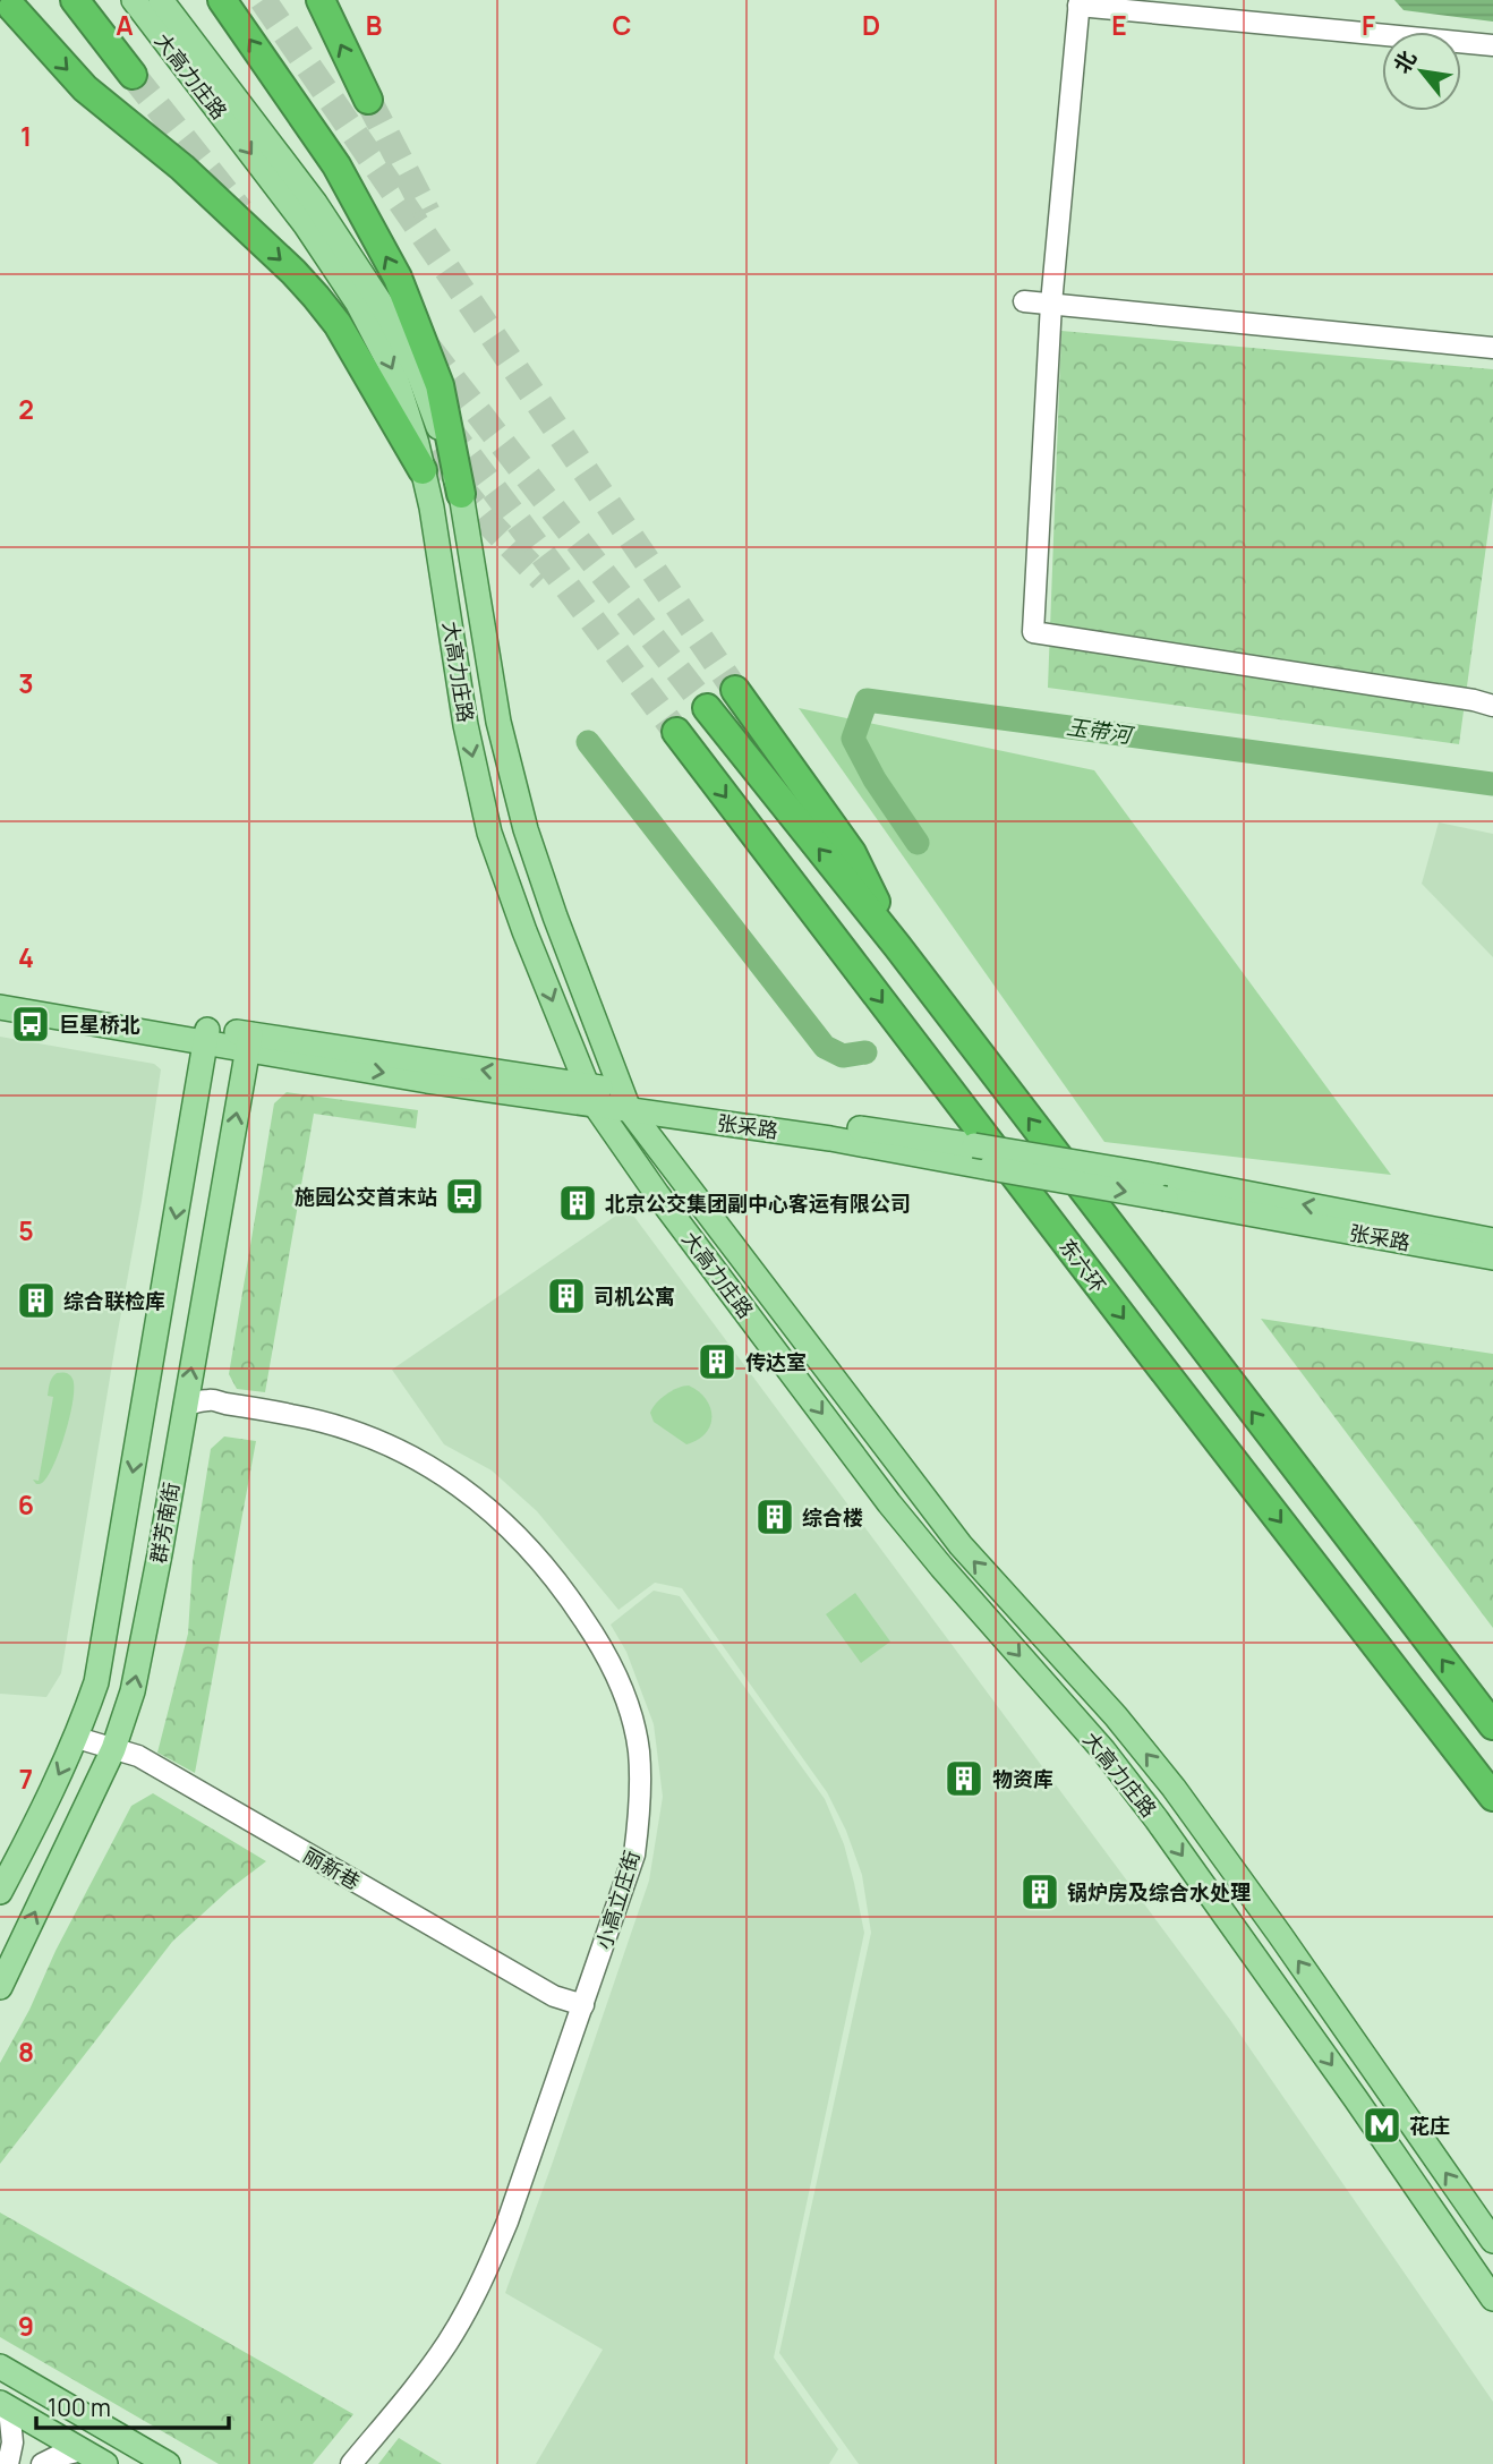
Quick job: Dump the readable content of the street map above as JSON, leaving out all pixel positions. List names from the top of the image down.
{
  "streets": {
    "highway": ["东六环"],
    "main road": ["大高力庄路", "张采路", "群芳南街"],
    "street": ["丽新巷", "小高立庄街"]
  },
  "crossings": [
    ["大高力庄路", "张采路"],
    ["张采路", "群芳南街"],
    ["群芳南街", "丽新巷"],
    ["群芳南街", "小高立庄街"],
    ["丽新巷", "小高立庄街"]
  ],
  "water": ["玉带河"],
  "places": {
    "bus stop": ["巨星桥北", "施园公交首末站"],
    "building": [
      "北京公交集团副中心客运有限公司",
      "司机公寓",
      "综合联检库",
      "传达室",
      "综合楼",
      "物资库",
      "锅炉房及综合水处理"
    ],
    "metro station": ["花庄"]
  },
  "scale_bar": "100 m",
  "north": "top left",
  "grid": {
    "columns": [
      "A",
      "B",
      "C",
      "D",
      "E",
      "F"
    ],
    "rows": [
      "1",
      "2",
      "3",
      "4",
      "5",
      "6",
      "7",
      "8",
      "9"
    ]
  }
}
